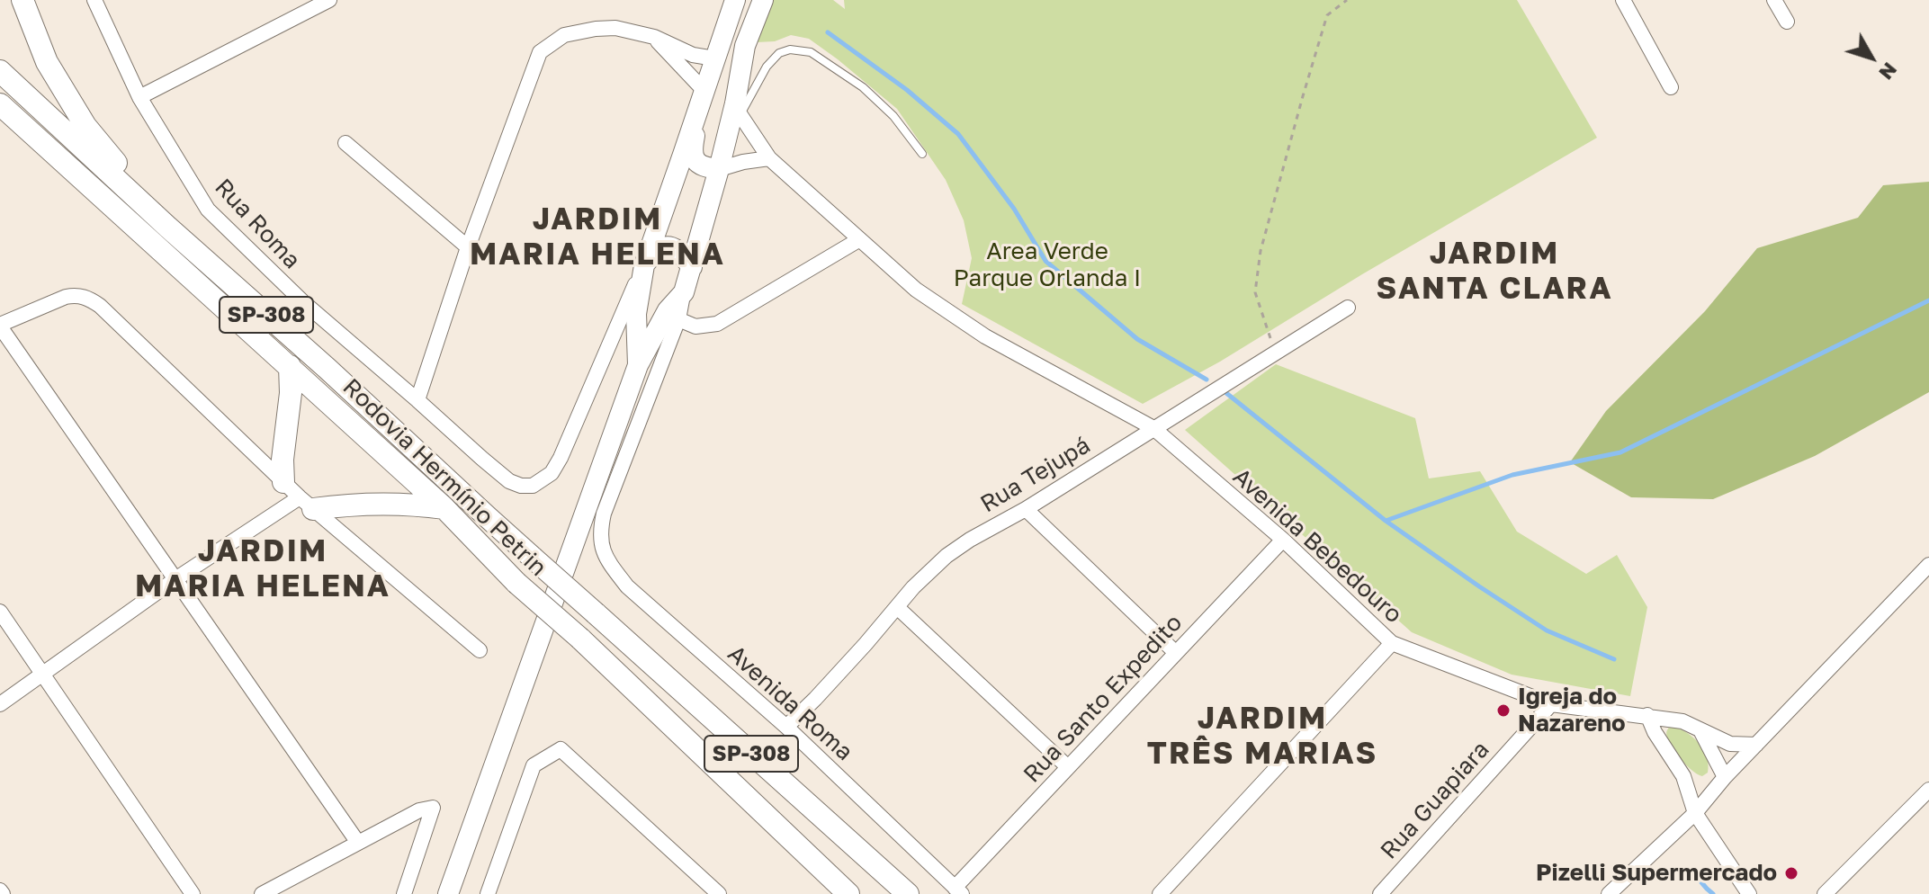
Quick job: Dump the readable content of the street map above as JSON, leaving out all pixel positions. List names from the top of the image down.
{
  "streets": {
    "main road": ["SP-308", "Rodovia Hermínio Petrin"],
    "street": [
      "Rua Roma",
      "Rua Tejupá",
      "Avenida Bebedouro",
      "Rua Santo Expedito",
      "Avenida Roma",
      "Rua Guapiara"
    ]
  },
  "crossings": [
    ["Rua Tejupá", "Avenida Bebedouro"],
    ["Rua Tejupá", "Avenida Roma"],
    ["Avenida Bebedouro", "Rua Santo Expedito"],
    ["Avenida Bebedouro", "Rua Guapiara"],
    ["Rua Santo Expedito", "Avenida Roma"]
  ],
  "districts": [
    "JARDIM MARIA HELENA",
    "JARDIM SANTA CLARA",
    "JARDIM MARIA HELENA",
    "JARDIM TRÊS MARIAS"
  ],
  "parks": ["Area Verde Parque Orlanda I"],
  "places": ["Igreja do Nazareno", "Pizelli Supermercado"],
  "north": "bottom right"
}
